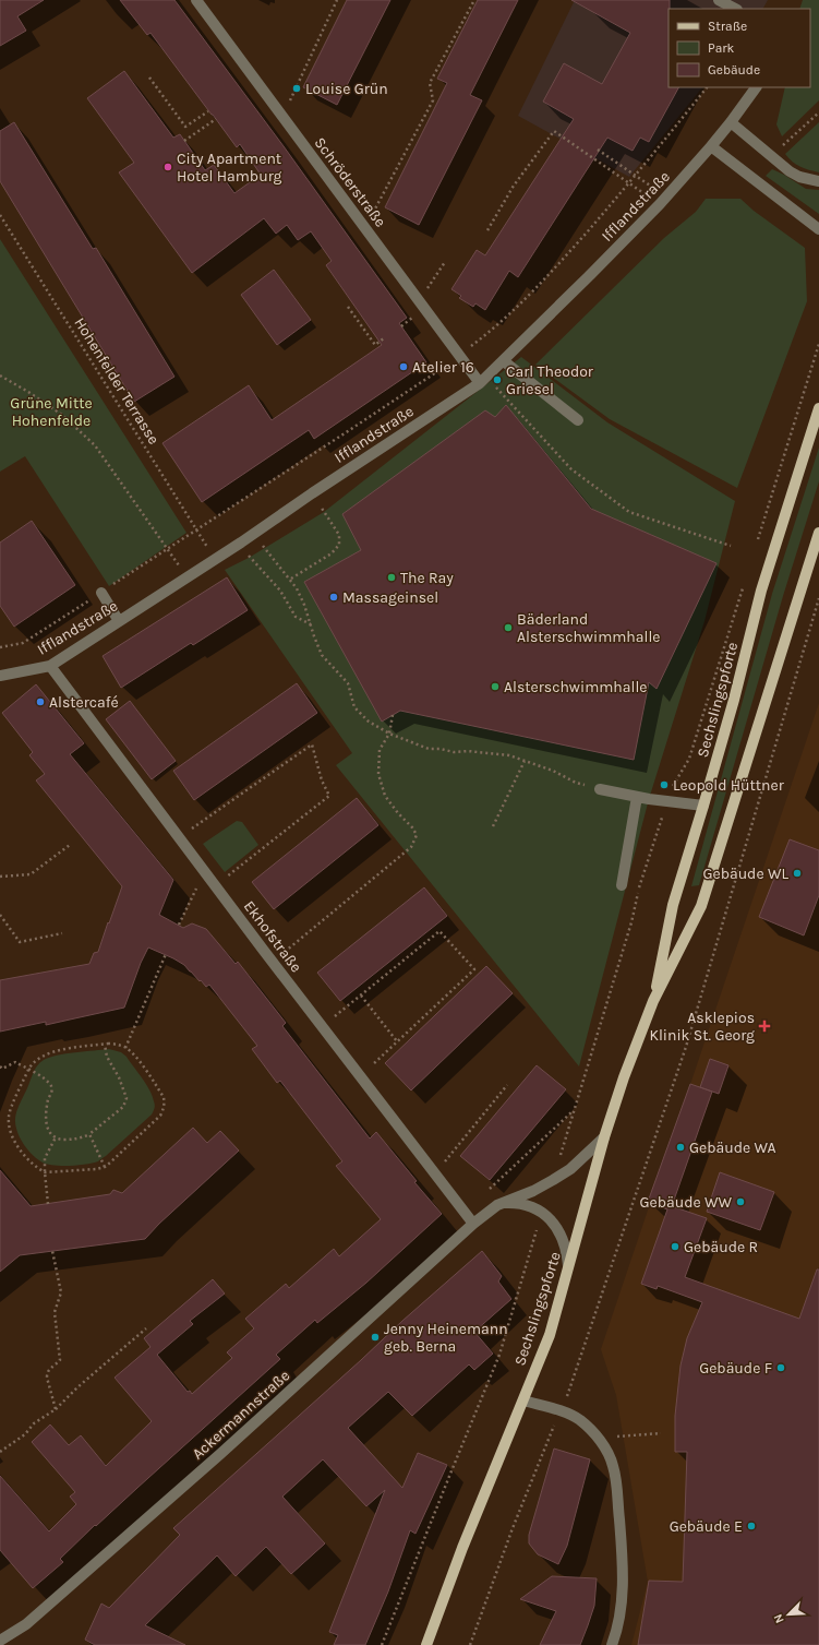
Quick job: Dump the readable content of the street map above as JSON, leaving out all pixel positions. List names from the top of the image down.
{
  "streets": {
    "main road": ["Sechslingspforte"],
    "street": [
      "Schröderstraße",
      "Ifflandstraße",
      "Ekhofstraße",
      "Ackermannstraße"
    ],
    "path": ["Hohenfelder Terrasse"]
  },
  "crossings": [
    ["Schröderstraße", "Ifflandstraße"],
    ["Ifflandstraße", "Hohenfelder Terrasse"],
    ["Ifflandstraße", "Ekhofstraße"],
    ["Sechslingspforte", "Ackermannstraße"],
    ["Ekhofstraße", "Ackermannstraße"]
  ],
  "parks": ["Grüne Mitte Hohenfelde"],
  "places": {
    "other": [
      "Louise Grün",
      "City Apartment Hotel Hamburg",
      "Atelier 16",
      "Carl Theodor Griesel",
      "The Ray",
      "Massageinsel",
      "Bäderland Alsterschwimmhalle",
      "Alsterschwimmhalle",
      "Alstercafé",
      "Leopold Hüttner",
      "Gebäude WL",
      "Gebäude WA",
      "Gebäude WW",
      "Gebäude R",
      "Jenny Heinemann geb. Berna",
      "Gebäude F",
      "Gebäude E"
    ],
    "health": ["Asklepios Klinik St. Georg"]
  },
  "legend": ["Straße", "Park", "Gebäude"],
  "north": "bottom left"
}
